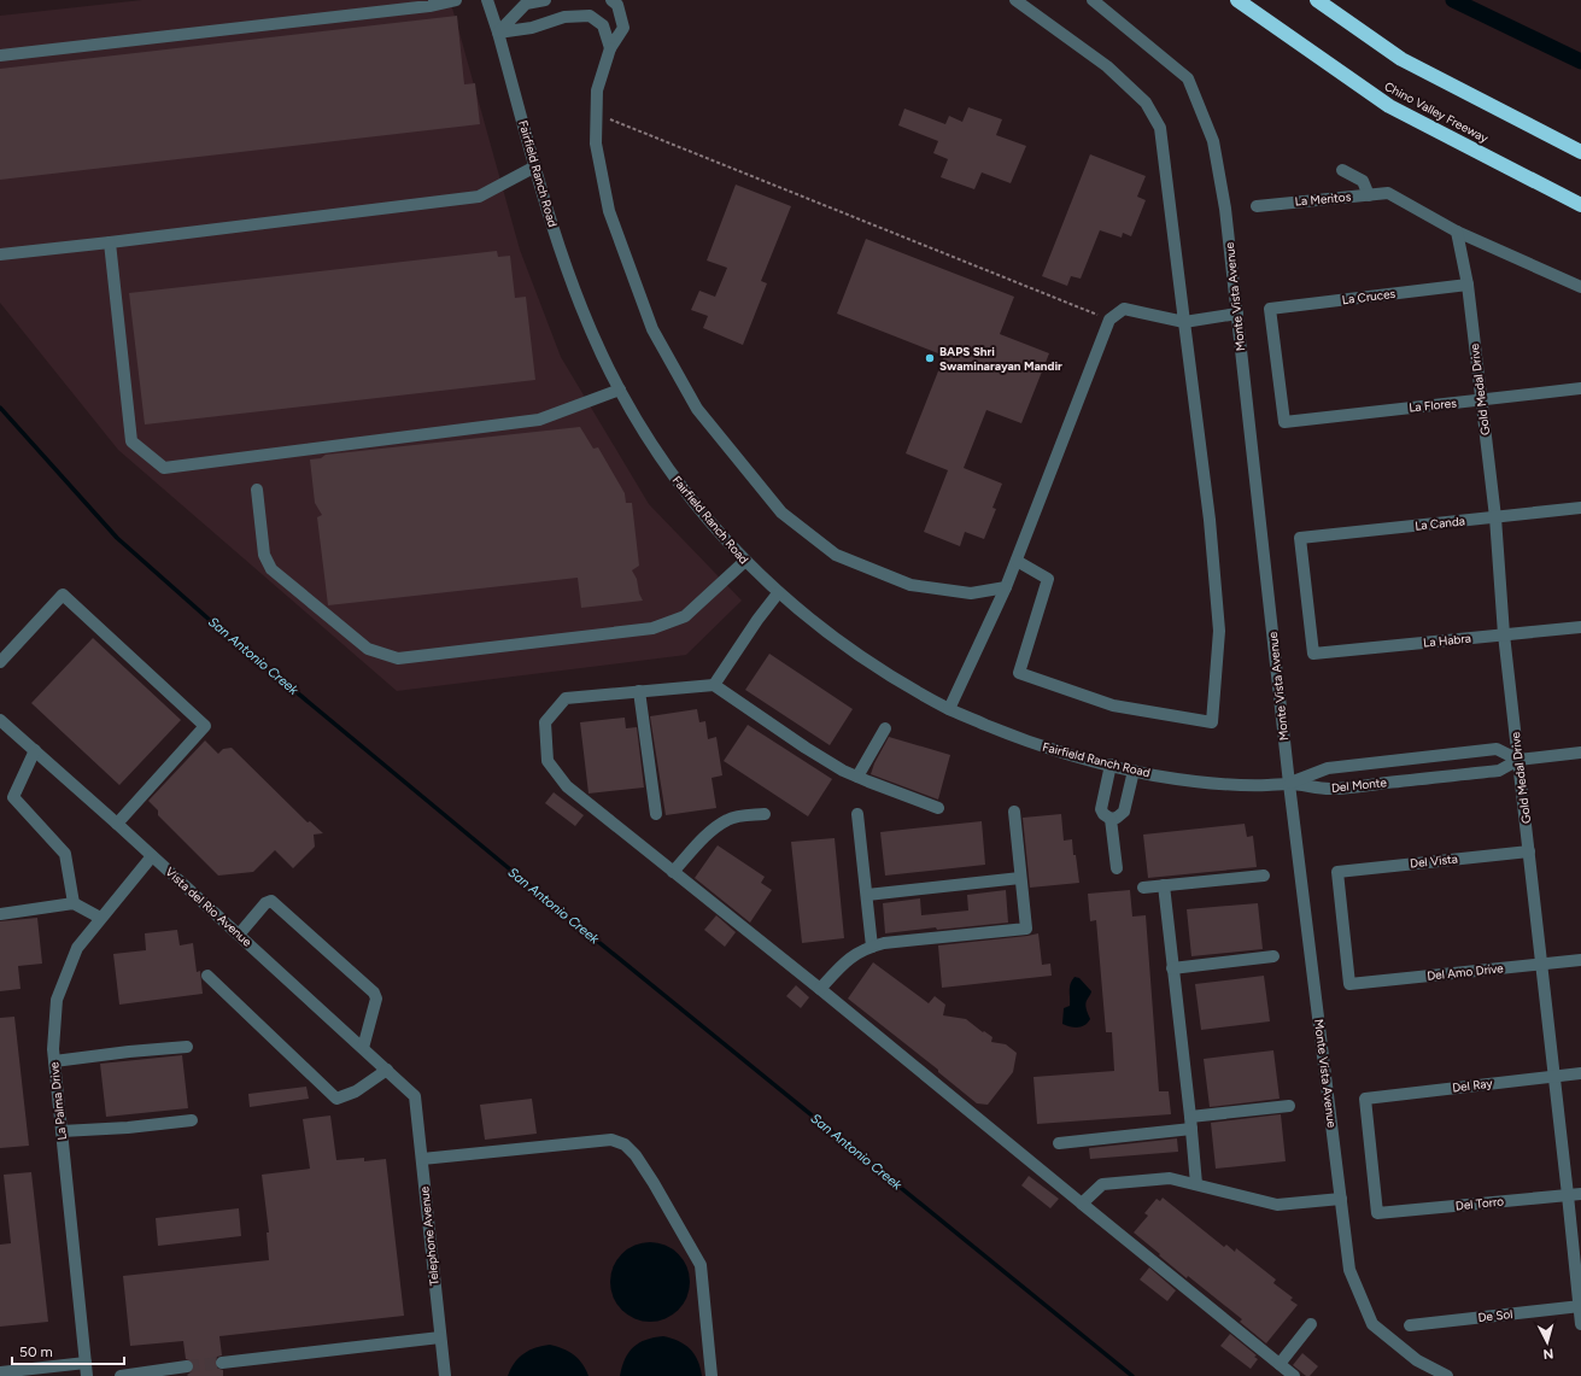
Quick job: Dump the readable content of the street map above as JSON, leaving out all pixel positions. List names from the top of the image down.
{
  "streets": {
    "highway": ["Chino Valley Freeway"],
    "street": [
      "Fairfield Ranch Road",
      "La Meritos",
      "Monte Vista Avenue",
      "La Cruces",
      "Gold Medal Drive",
      "La Flores",
      "La Canda",
      "La Habra",
      "Del Monte",
      "Del Vista",
      "Vista del Rio Avenue",
      "Del Amo Drive",
      "Del Ray",
      "La Palma Drive",
      "Del Torro",
      "Telephone Avenue",
      "De Sol"
    ]
  },
  "crossings": [
    ["Fairfield Ranch Road", "Monte Vista Avenue"],
    ["Fairfield Ranch Road", "Del Monte"],
    ["La Meritos", "Gold Medal Drive"],
    ["Monte Vista Avenue", "Del Monte"],
    ["La Cruces", "Gold Medal Drive"],
    ["La Cruces", "La Flores"],
    ["Gold Medal Drive", "La Flores"],
    ["Gold Medal Drive", "La Canda"],
    ["Gold Medal Drive", "La Habra"],
    ["Gold Medal Drive", "Del Monte"],
    ["Gold Medal Drive", "Del Vista"],
    ["Gold Medal Drive", "Del Amo Drive"],
    ["Gold Medal Drive", "Del Ray"],
    ["Gold Medal Drive", "Del Torro"],
    ["Gold Medal Drive", "De Sol"],
    ["La Canda", "La Habra"],
    ["Del Vista", "Del Amo Drive"],
    ["Vista del Rio Avenue", "La Palma Drive"],
    ["Vista del Rio Avenue", "Telephone Avenue"],
    ["Del Ray", "Del Torro"]
  ],
  "water": ["San Antonio Creek"],
  "places": ["BAPS Shri Swaminarayan Mandir"],
  "scale_bar": "50 m",
  "north": "bottom"
}
